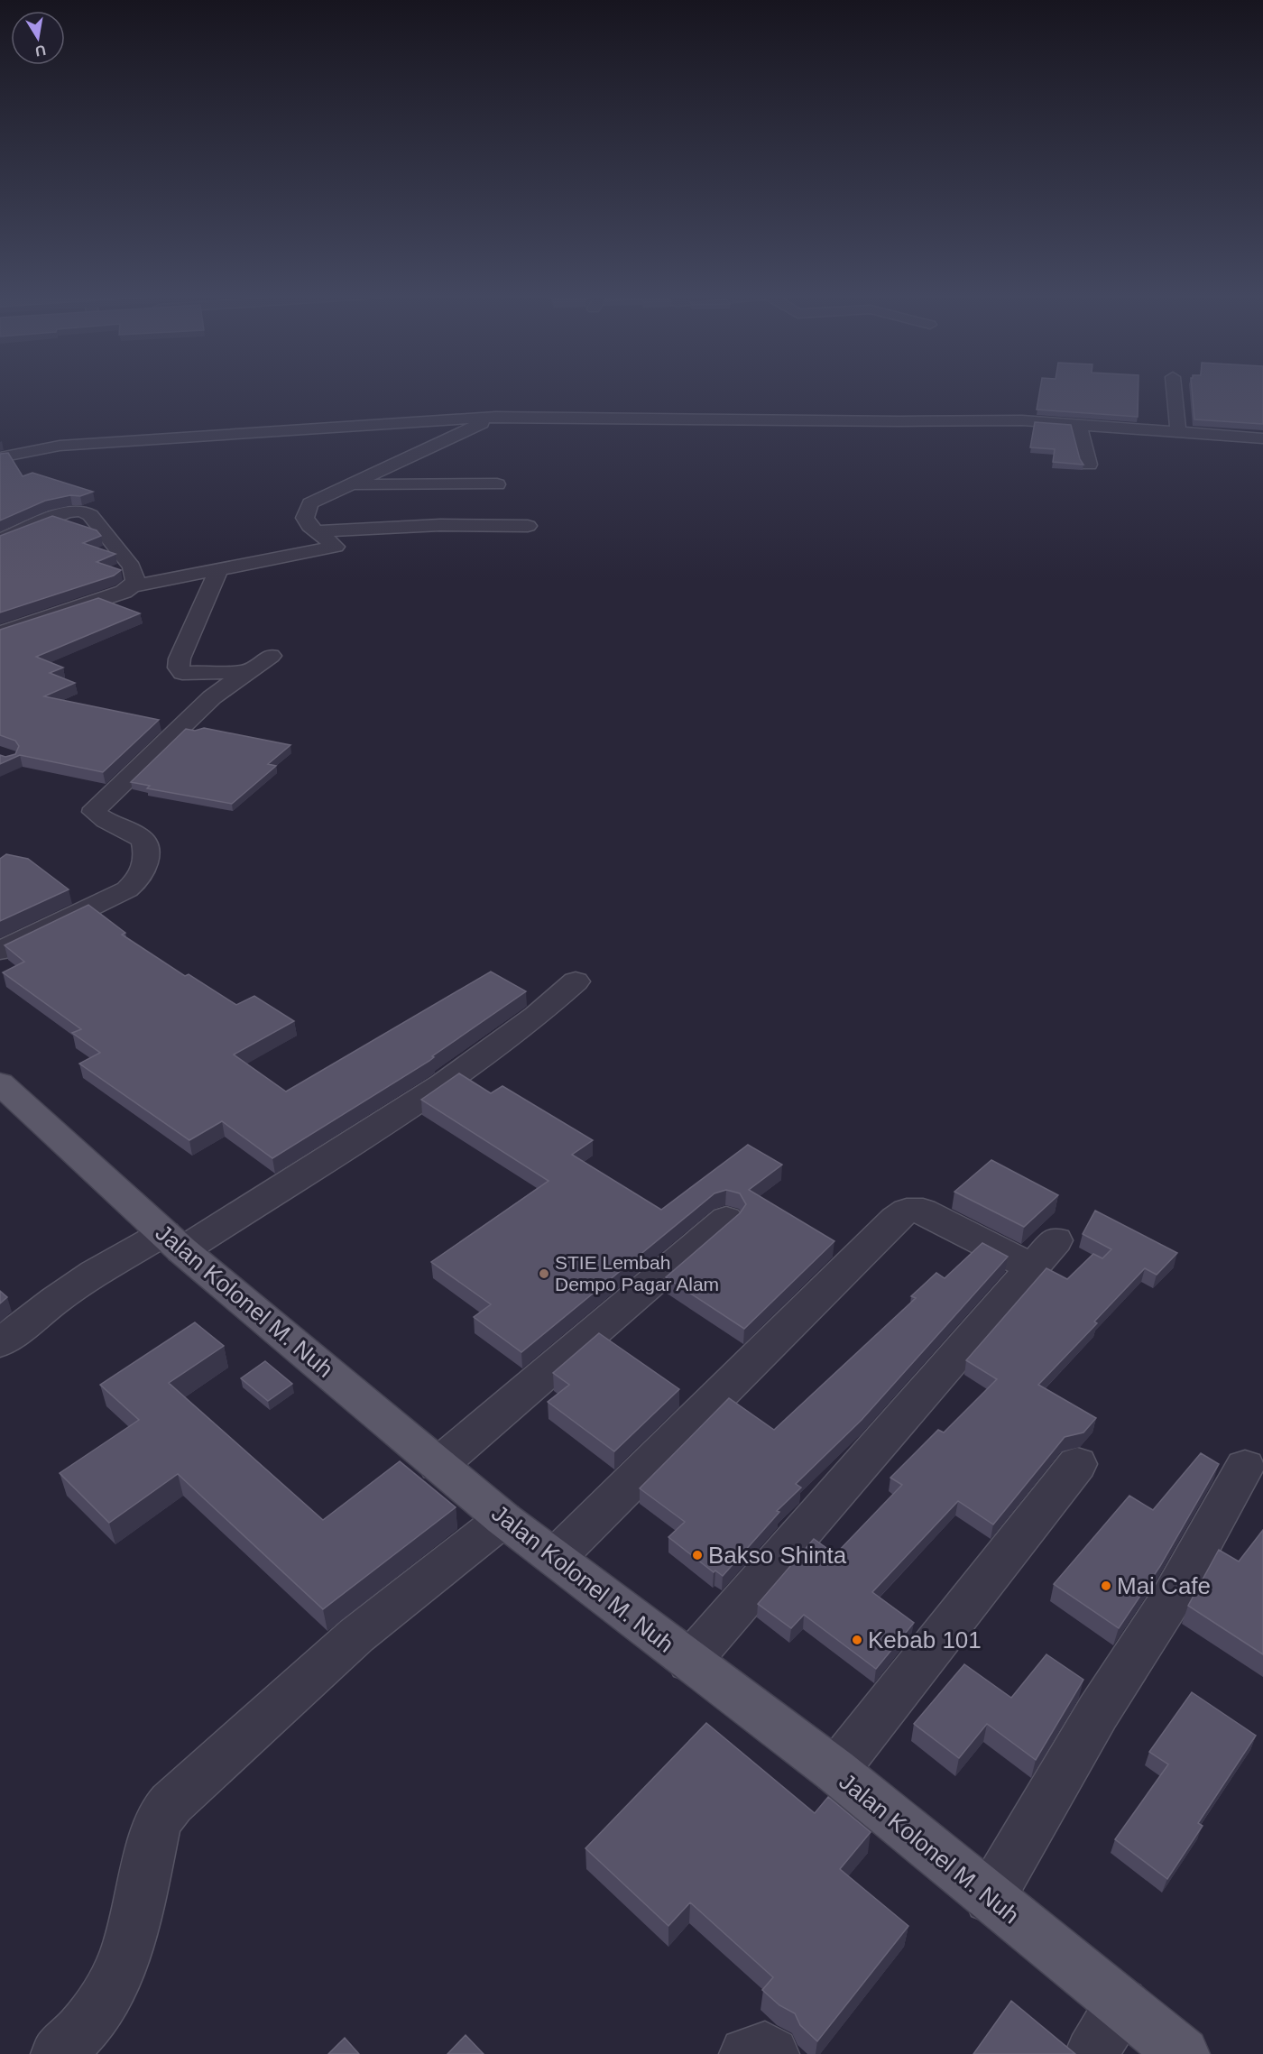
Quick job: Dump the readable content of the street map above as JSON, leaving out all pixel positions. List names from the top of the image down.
{
  "streets": {
    "main road": ["Jalan Kolonel M. Nuh"]
  },
  "places": [
    "STIE Lembah Dempo Pagar Alam",
    "Bakso Shinta",
    "Mai Cafe",
    "Kebab 101"
  ],
  "north": "bottom"
}
